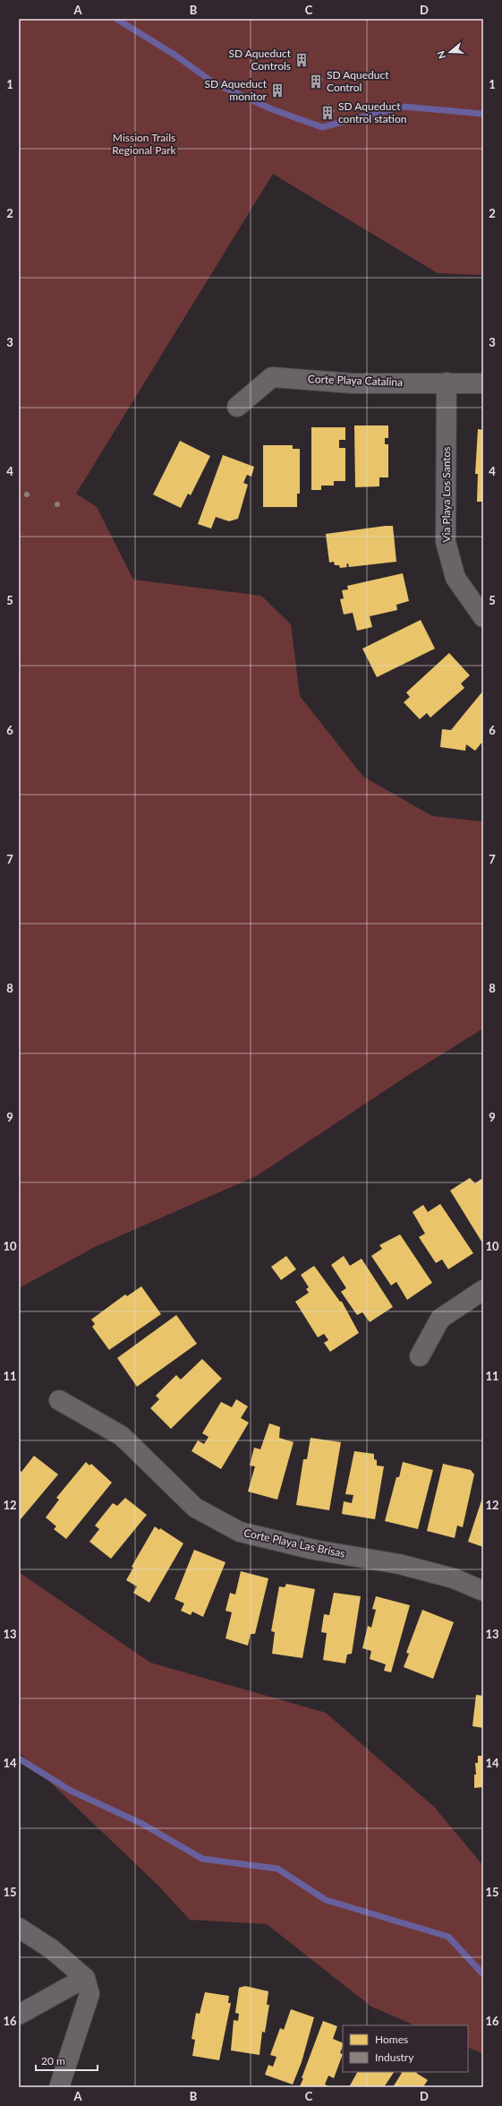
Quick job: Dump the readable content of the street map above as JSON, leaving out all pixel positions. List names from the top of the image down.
{
  "streets": {
    "street": ["Corte Playa Catalina", "Via Playa Los Santos", "Corte Playa Las Brisas"]
  },
  "crossings": [
    ["Corte Playa Catalina", "Via Playa Los Santos"]
  ],
  "parks": ["Mission Trails Regional Park"],
  "places": {
    "building": [
      "SD Aqueduct Controls",
      "SD Aqueduct Control",
      "SD Aqueduct monitor",
      "SD Aqueduct control station"
    ]
  },
  "legend": ["Homes", "Industry"],
  "scale_bar": "20 m",
  "north": "left",
  "grid": {
    "columns": [
      "A",
      "B",
      "C",
      "D"
    ],
    "rows": [
      "1",
      "2",
      "3",
      "4",
      "5",
      "6",
      "7",
      "8",
      "9",
      "10",
      "11",
      "12",
      "13",
      "14",
      "15",
      "16"
    ]
  }
}
